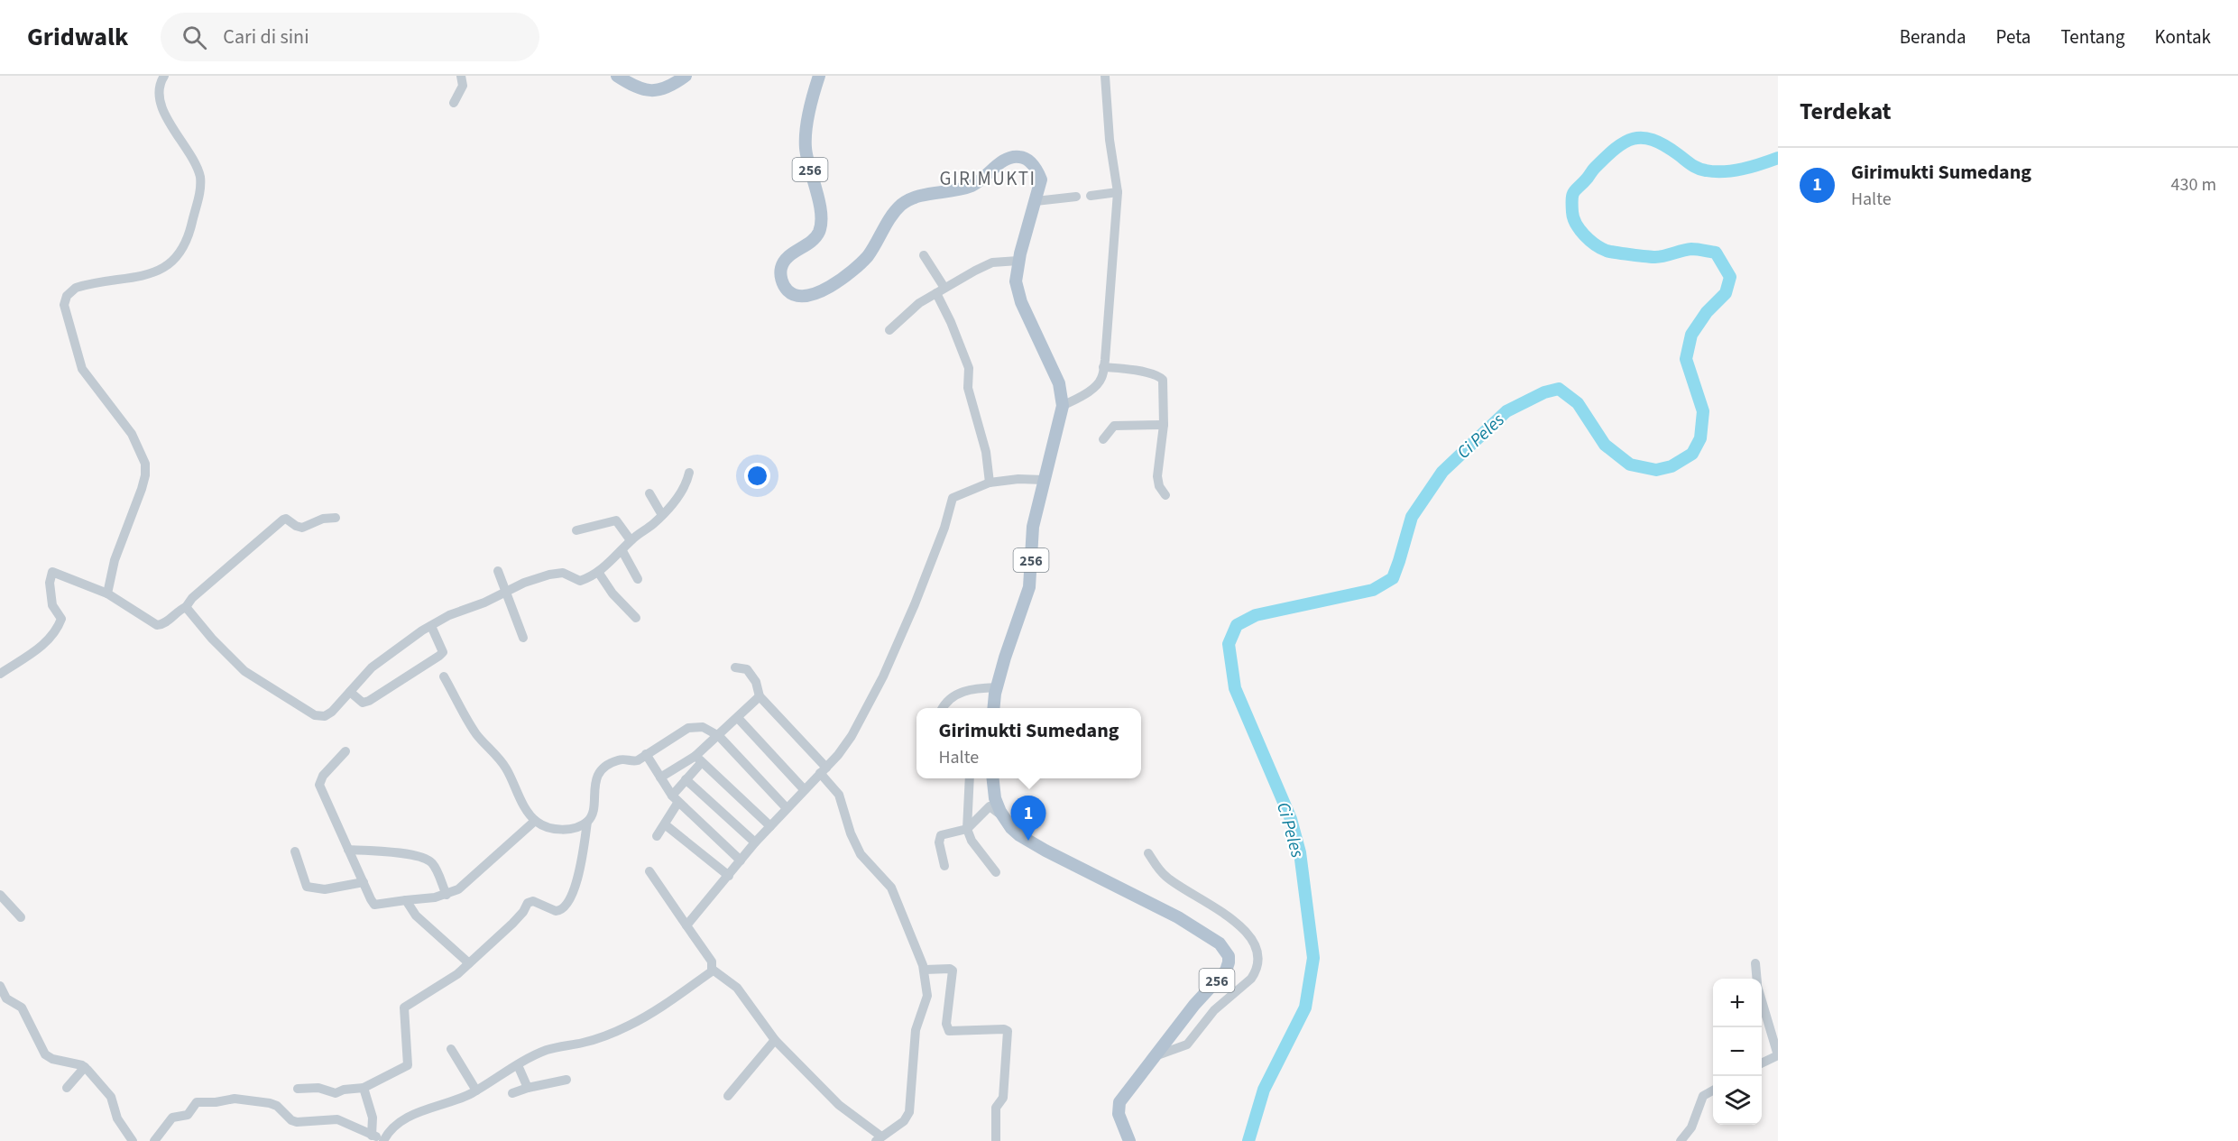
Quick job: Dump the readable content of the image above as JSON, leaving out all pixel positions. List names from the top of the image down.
{
  "streets": {
    "main road": ["256"]
  },
  "districts": ["GIRIMUKTI"],
  "water": ["Ci Peles"],
  "page": {
    "header": "Gridwalk",
    "search": "Cari di sini",
    "nav": [
      "Beranda",
      "Peta",
      "Tentang",
      "Kontak"
    ],
    "heading": "Terdekat",
    "list": [
      {
        "mark": "1",
        "name": "Girimukti Sumedang",
        "note": "Halte",
        "value": "430 m"
      }
    ],
    "popup": ["Girimukti Sumedang", "Halte"],
    "pins": "1",
    "map_buttons": ["+", "−"]
  }
}
